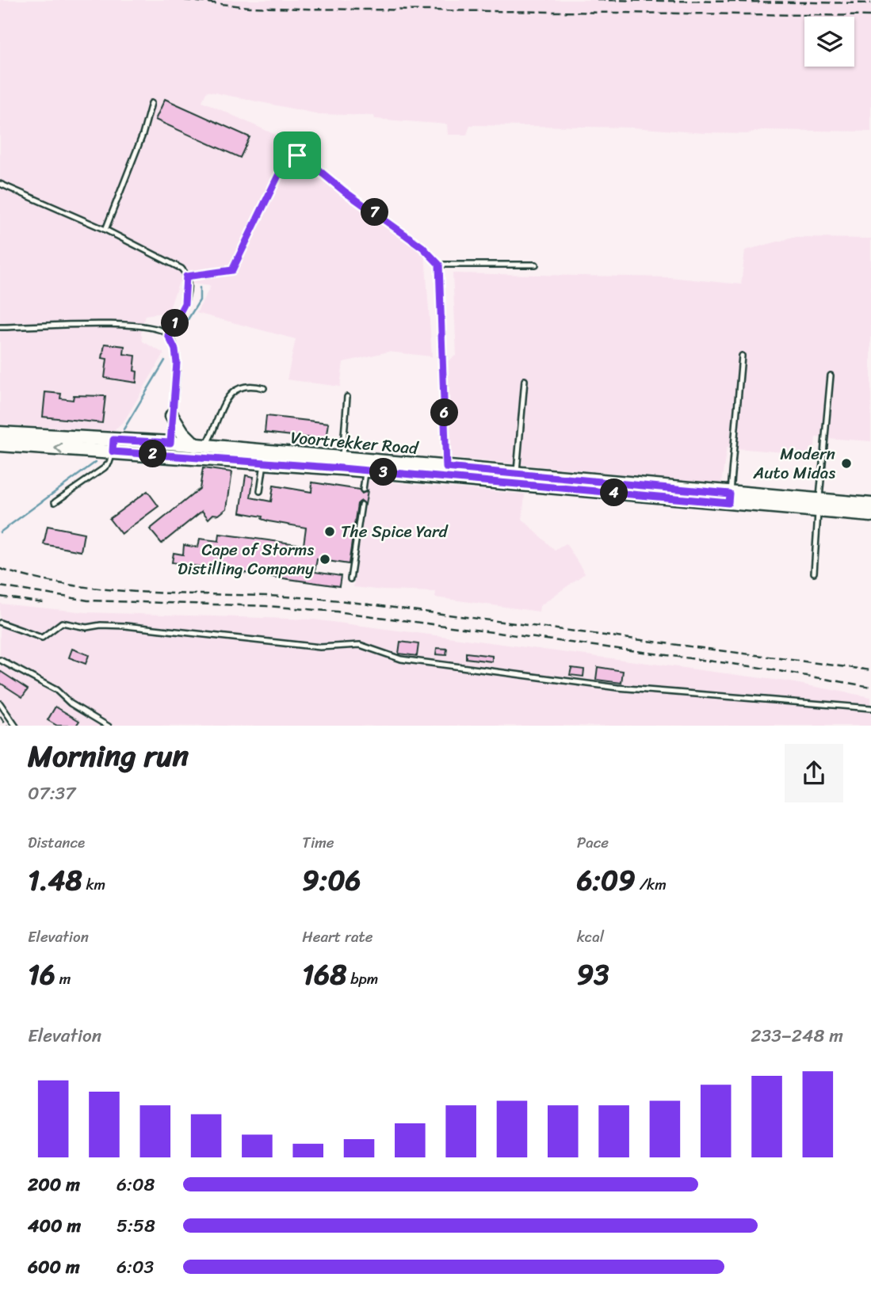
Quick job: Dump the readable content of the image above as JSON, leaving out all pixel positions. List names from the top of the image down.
{
  "streets": {
    "main road": ["Voortrekker Road"]
  },
  "places": ["Modern Auto Midas", "The Spice Yard", "Cape of Storms Distilling Company"],
  "page": {
    "pins": [
      "7",
      "1",
      "6",
      "2",
      "3",
      "4"
    ],
    "heading": ["Morning run", "07:37"],
    "stats": [
      ["Distance", "1.48 km"],
      ["Time", "9:06"],
      ["Pace", "6:09 /km"],
      ["Elevation", "16 m"],
      ["Heart rate", "168 bpm"],
      ["kcal", "93"]
    ],
    "chart": ["Elevation", "233–248 m"],
    "list": [
      {
        "name": "200 m",
        "note": "6:08"
      },
      {
        "name": "400 m",
        "note": "5:58"
      },
      {
        "name": "600 m",
        "note": "6:03"
      }
    ]
  }
}
